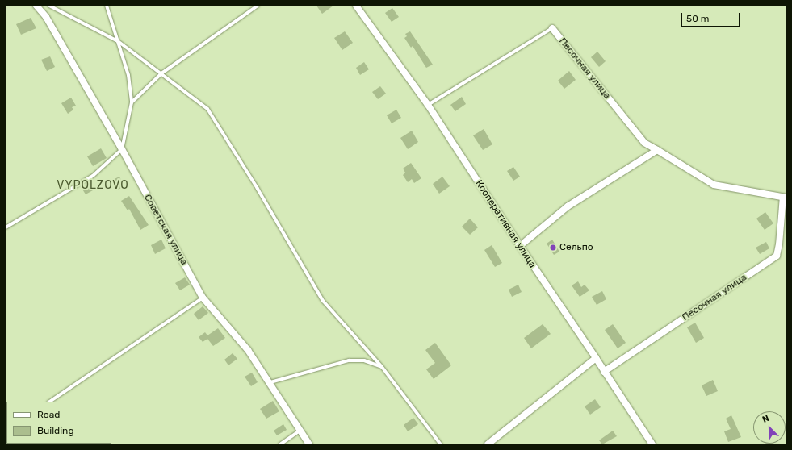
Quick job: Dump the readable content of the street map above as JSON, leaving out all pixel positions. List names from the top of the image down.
{
  "streets": {
    "street": ["Песочная улица", "Кооперативная улица", "Советская улица"]
  },
  "crossings": [
    ["Песочная улица", "Кооперативная улица"]
  ],
  "districts": ["VYPOLZOVO"],
  "places": ["Сельпо"],
  "legend": ["Road", "Building"],
  "scale_bar": "50 m",
  "north": "top left"
}
